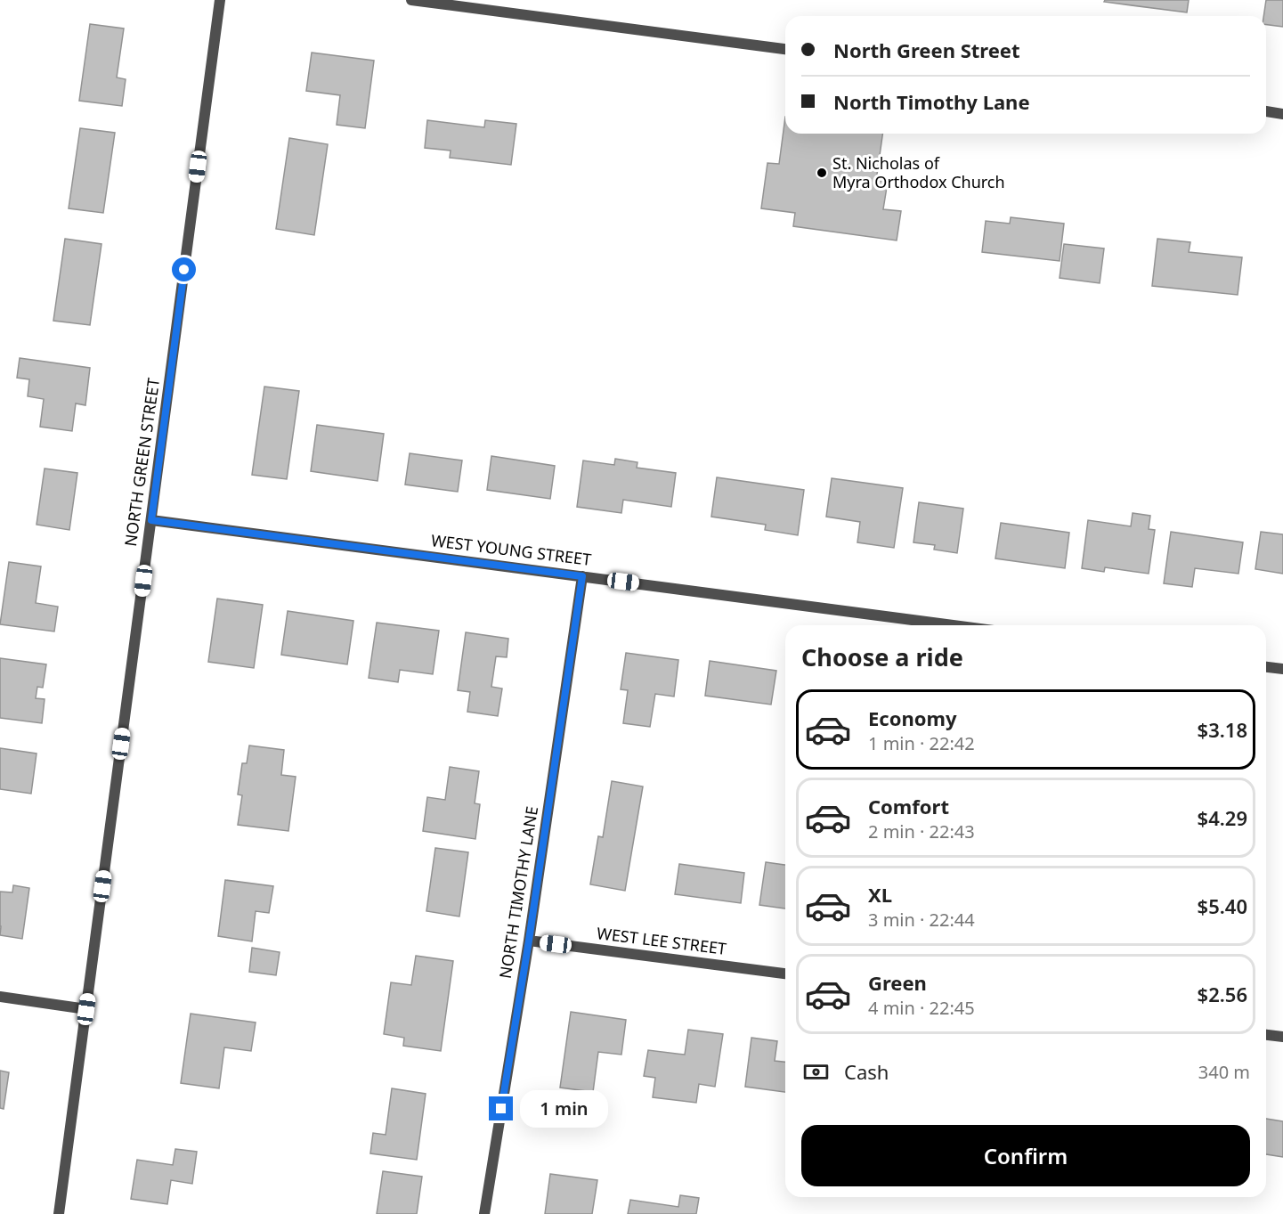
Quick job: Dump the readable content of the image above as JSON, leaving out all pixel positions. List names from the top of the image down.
{
  "streets": {
    "street": [
      "NORTH GREEN STREET",
      "WEST YOUNG STREET",
      "NORTH TIMOTHY LANE",
      "WEST LEE STREET"
    ]
  },
  "crossings": [
    ["NORTH GREEN STREET", "WEST YOUNG STREET"],
    ["WEST YOUNG STREET", "NORTH TIMOTHY LANE"],
    ["NORTH TIMOTHY LANE", "WEST LEE STREET"]
  ],
  "places": ["St. Nicholas of Myra Orthodox Church"],
  "page": {
    "banner": ["North Green Street", "North Timothy Lane"],
    "heading": "Choose a ride",
    "list": [
      {
        "name": "Economy",
        "note": "1 min · 22:42",
        "value": "$3.18"
      },
      {
        "name": "Comfort",
        "note": "2 min · 22:43",
        "value": "$4.29"
      },
      {
        "name": "XL",
        "note": "3 min · 22:44",
        "value": "$5.40"
      },
      {
        "name": "Green",
        "note": "4 min · 22:45",
        "value": "$2.56"
      }
    ],
    "pay": ["Cash", "340 m"],
    "bubble": "1 min",
    "buttons": "Confirm"
  }
}
